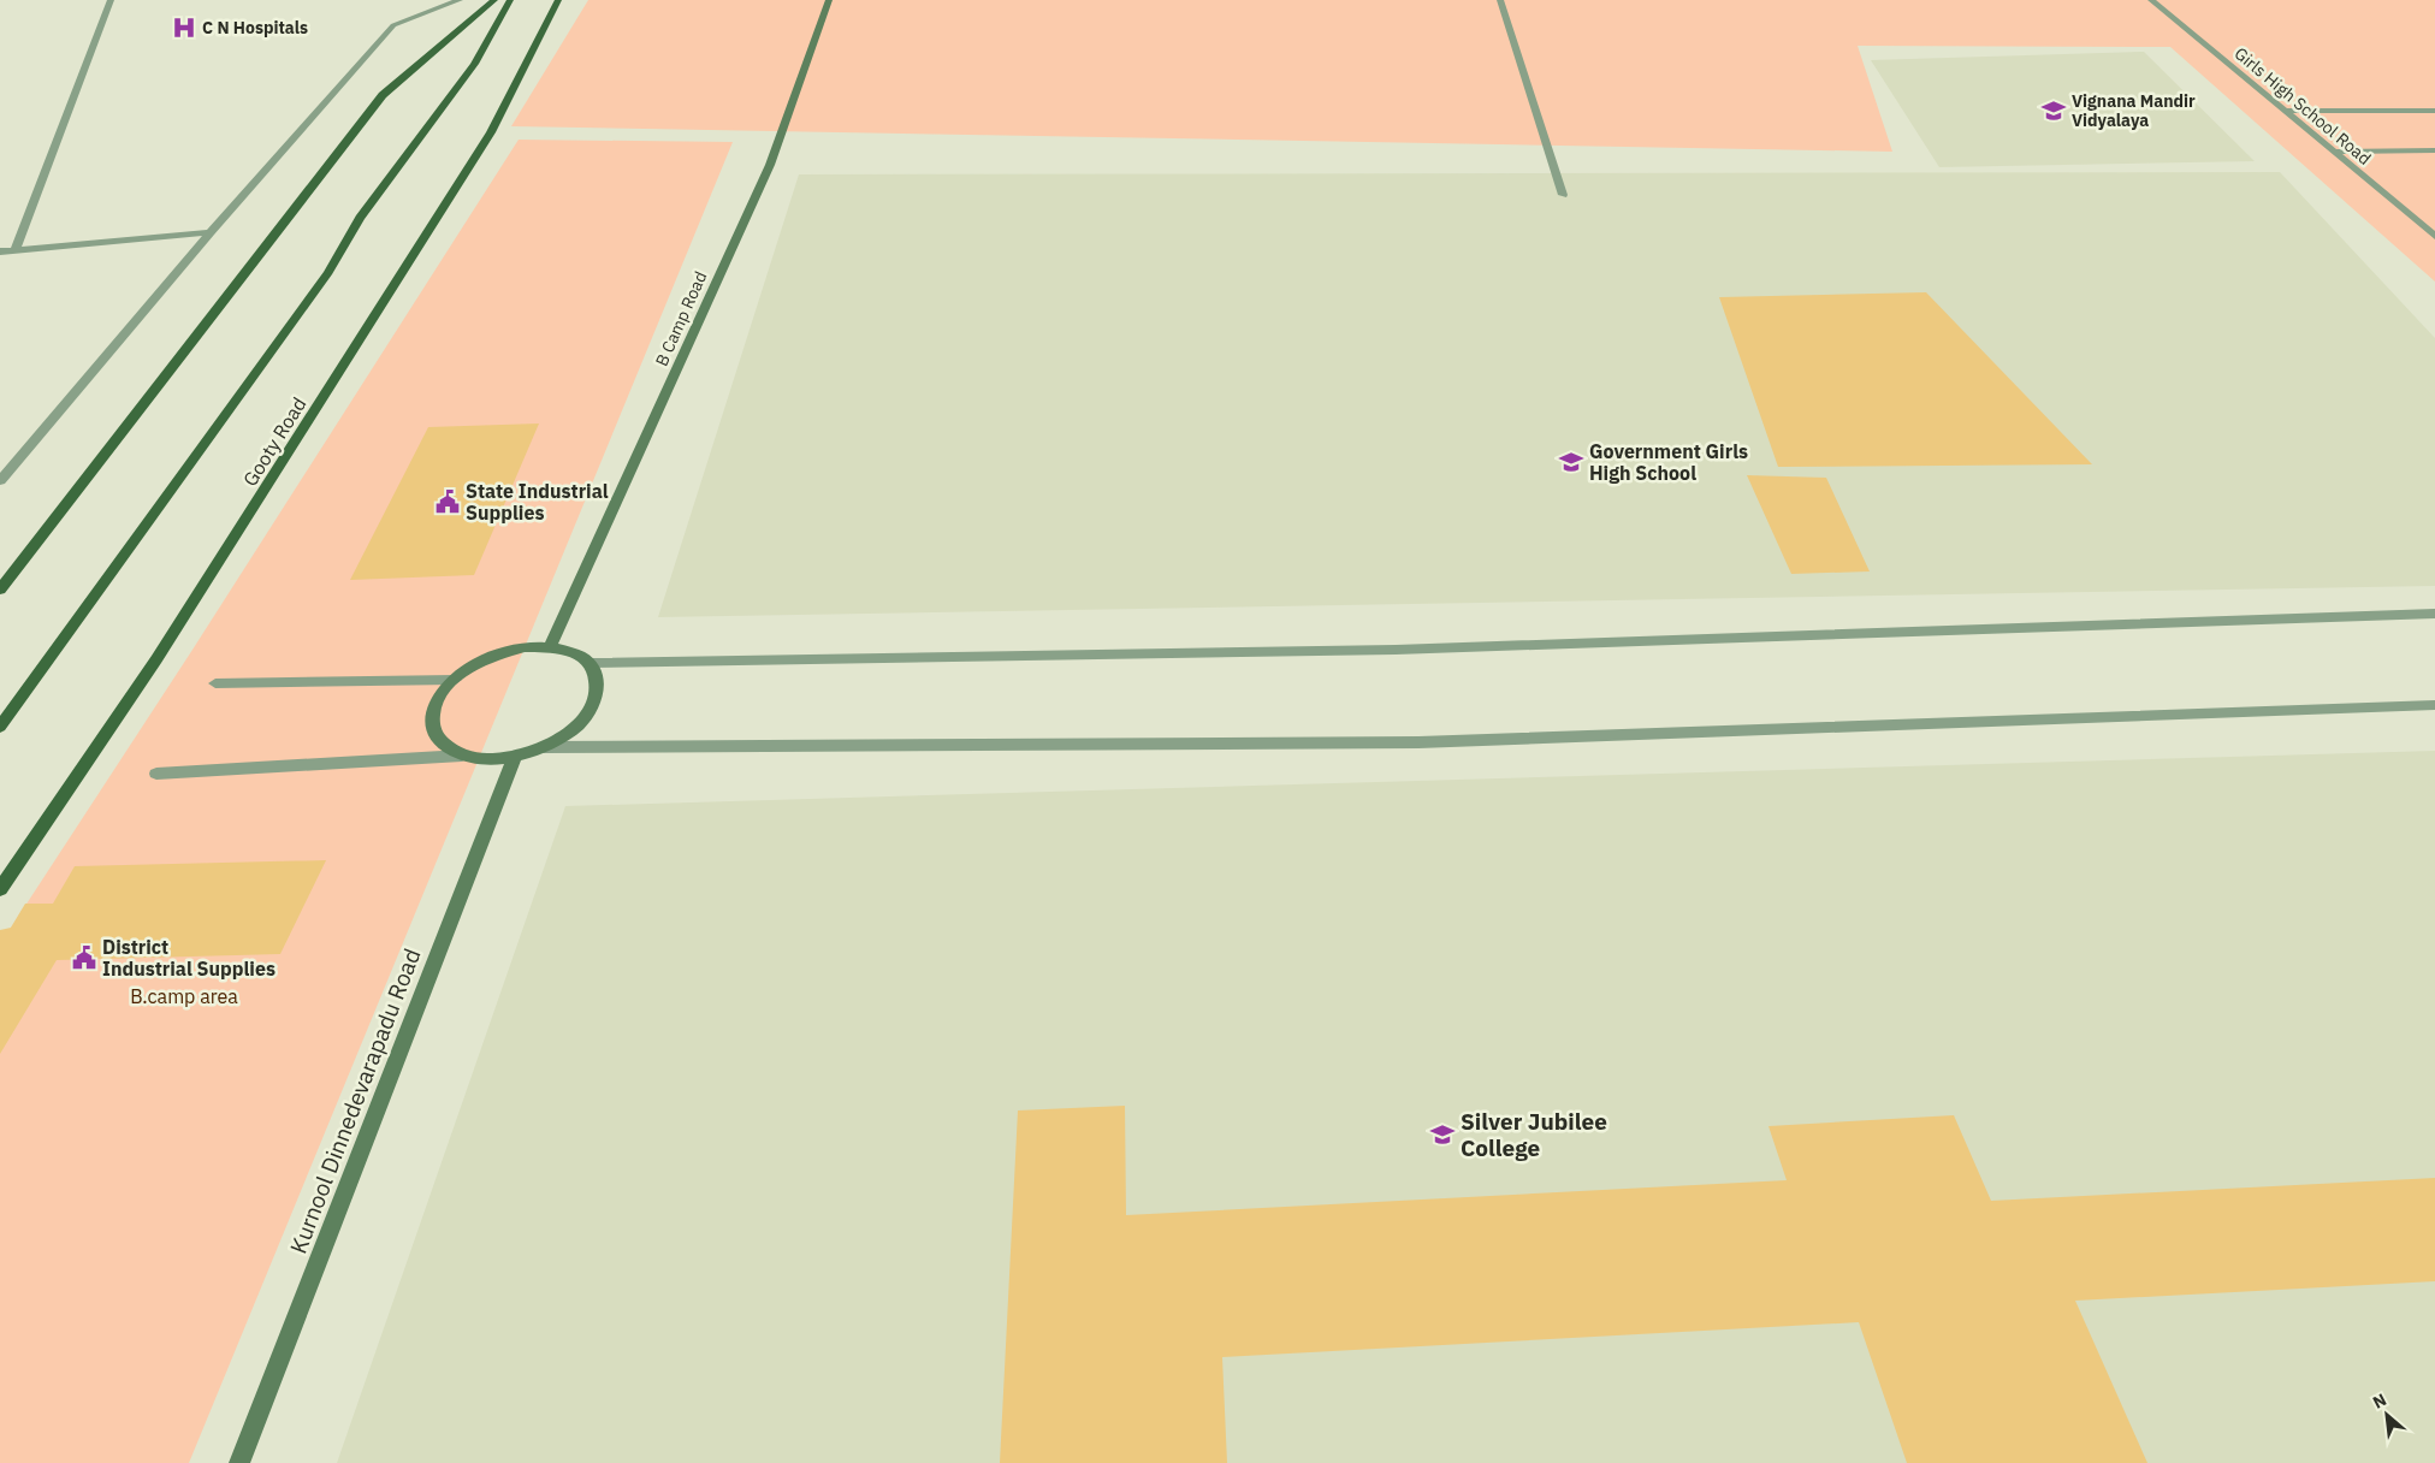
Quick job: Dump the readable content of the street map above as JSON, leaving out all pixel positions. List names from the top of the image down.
{
  "streets": {
    "main road": ["B Camp Road", "Gooty Road", "Kurnool Dinnedevarapadu Road"],
    "street": ["Girls High School Road"]
  },
  "crossings": [
    ["B Camp Road", "Kurnool Dinnedevarapadu Road"]
  ],
  "parks": ["B.camp area"],
  "places": {
    "hospital": ["C N Hospitals"],
    "school or university": ["Vignana Mandir Vidyalaya", "Government Girls High School", "Silver Jubilee College"],
    "public building": ["State Industrial Supplies", "District Industrial Supplies"]
  },
  "north": "top left"
}
